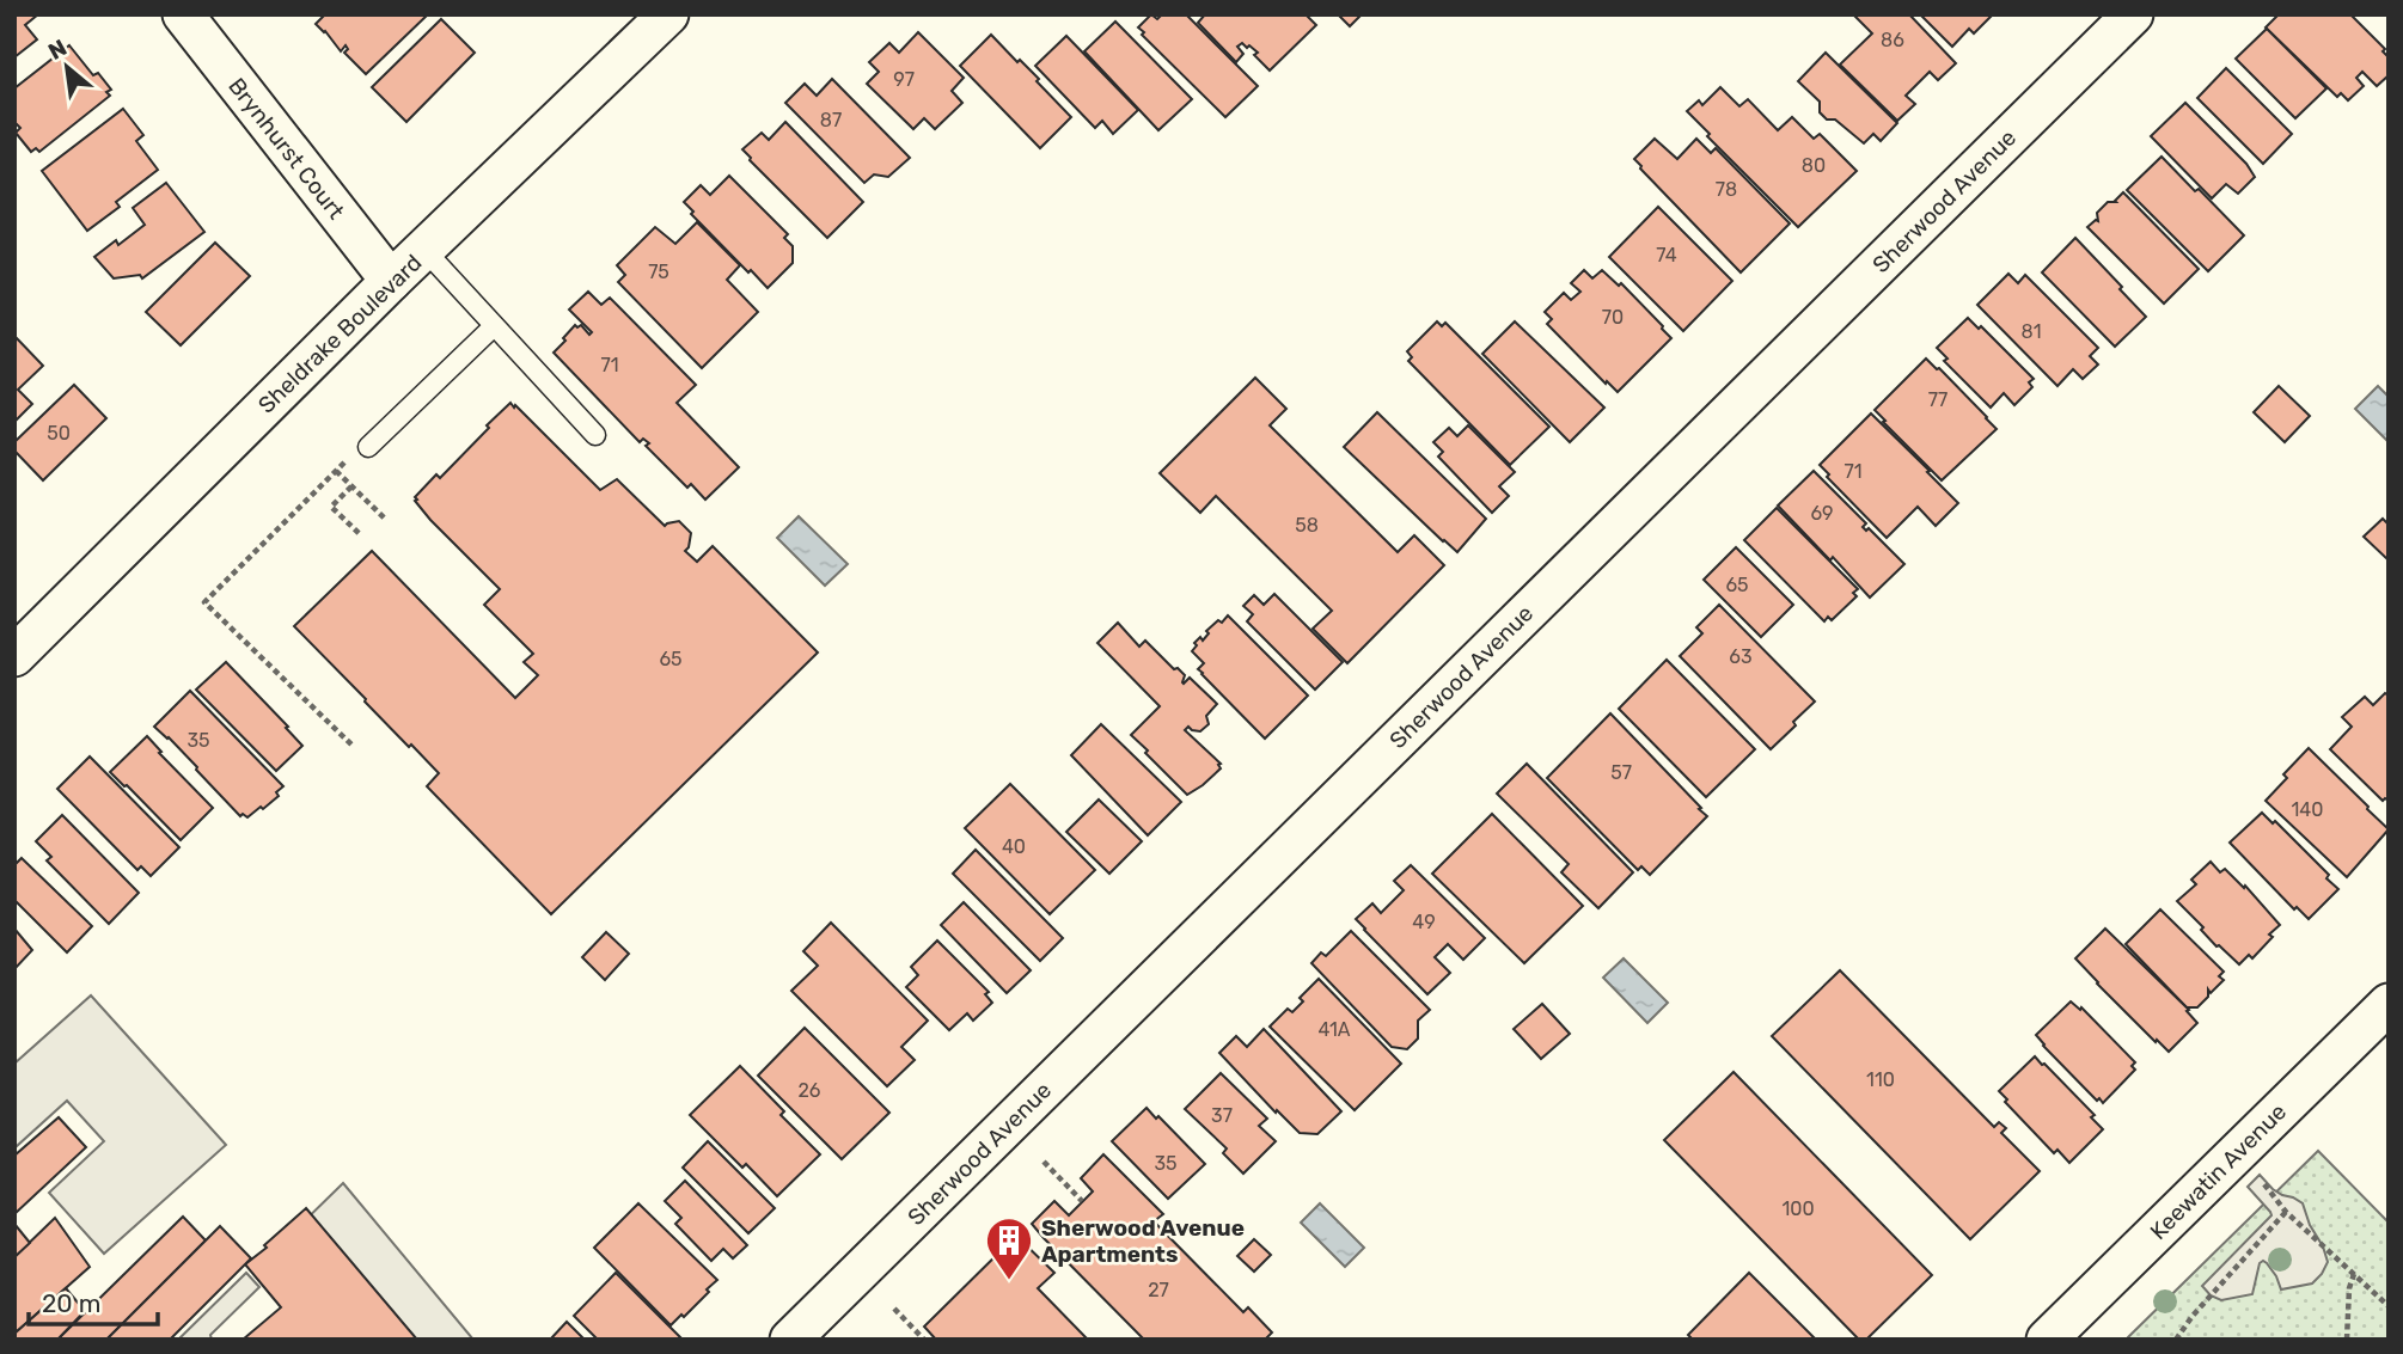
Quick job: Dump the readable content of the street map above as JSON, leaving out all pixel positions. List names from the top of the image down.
{
  "streets": {
    "street": [
      "Brynhurst Court",
      "Sherwood Avenue",
      "Sheldrake Boulevard",
      "Keewatin Avenue"
    ]
  },
  "crossings": [
    ["Brynhurst Court", "Sheldrake Boulevard"]
  ],
  "places": {
    "building": ["Sherwood Avenue Apartments"]
  },
  "house_numbers": [
    "86",
    "97",
    "87",
    "80",
    "78",
    "74",
    "75",
    "70",
    "81",
    "71",
    "77",
    "50",
    "71",
    "69",
    "58",
    "65",
    "63",
    "65",
    "35",
    "57",
    "140",
    "40",
    "49",
    "41A",
    "110",
    "26",
    "37",
    "35",
    "100",
    "27"
  ],
  "scale_bar": "20 m",
  "north": "top left"
}
